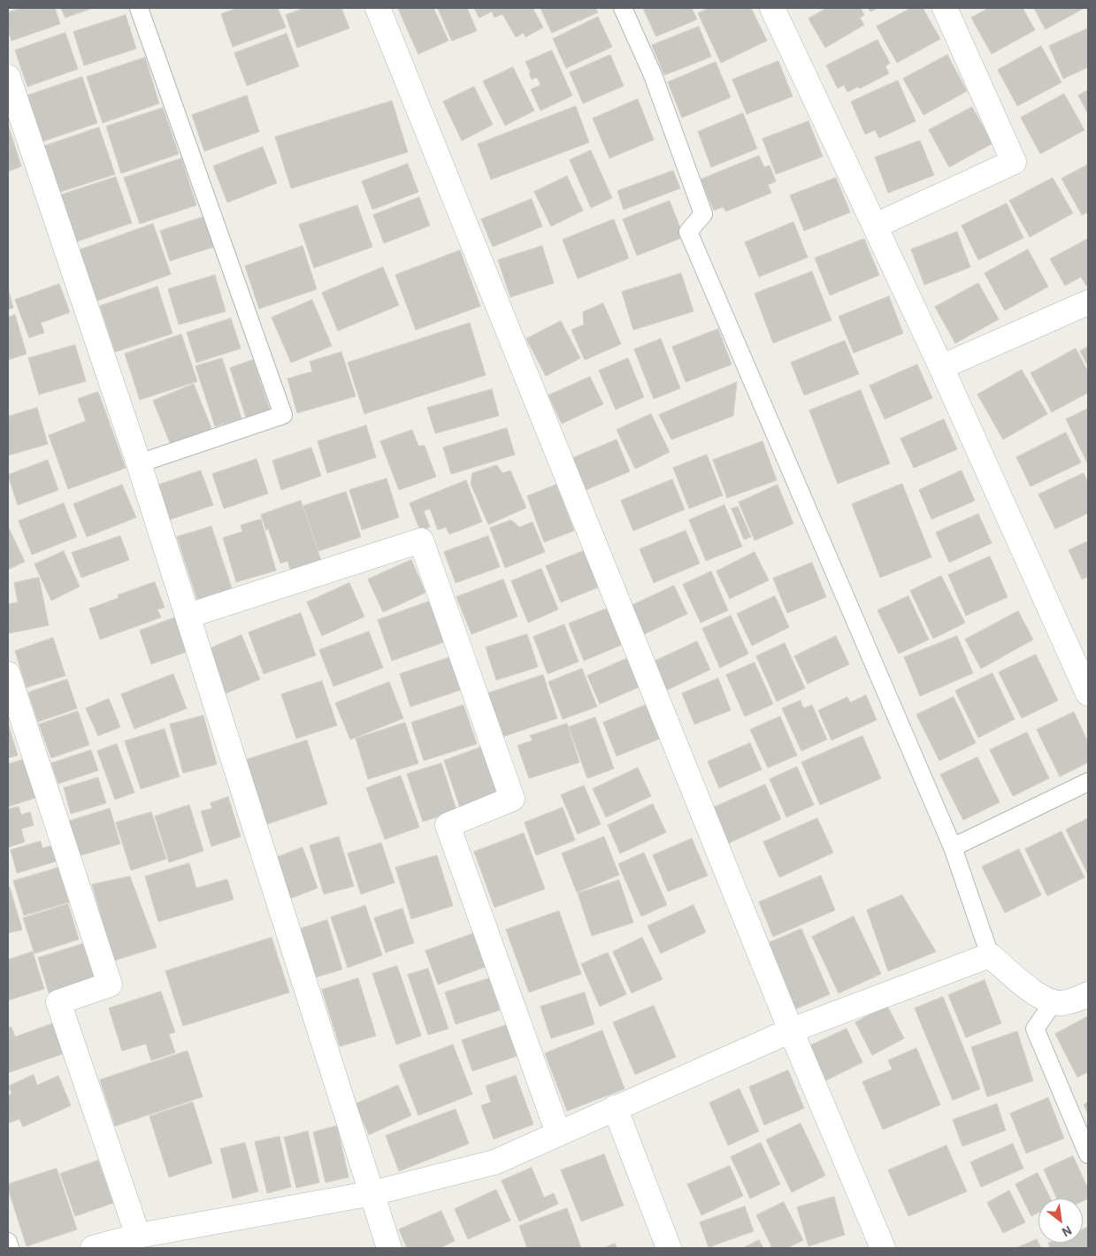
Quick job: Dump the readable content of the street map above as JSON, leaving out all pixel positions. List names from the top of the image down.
{
  "north": "bottom right"
}
